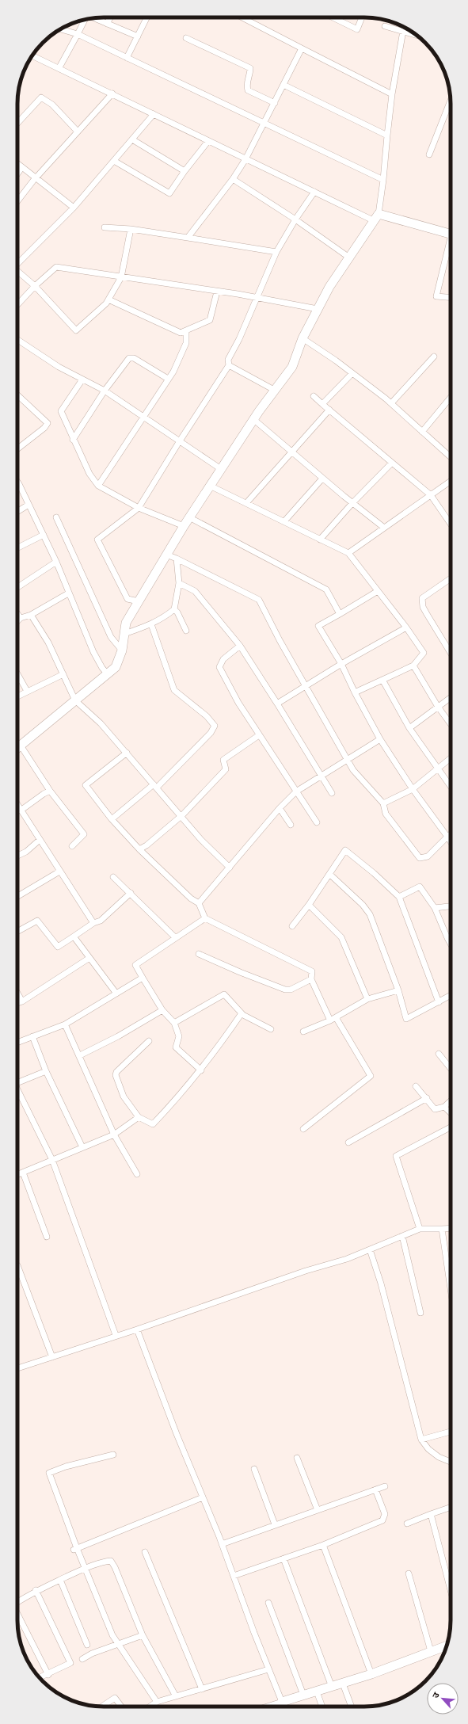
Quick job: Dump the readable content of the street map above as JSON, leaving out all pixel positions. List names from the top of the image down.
{
  "north": "top left"
}
